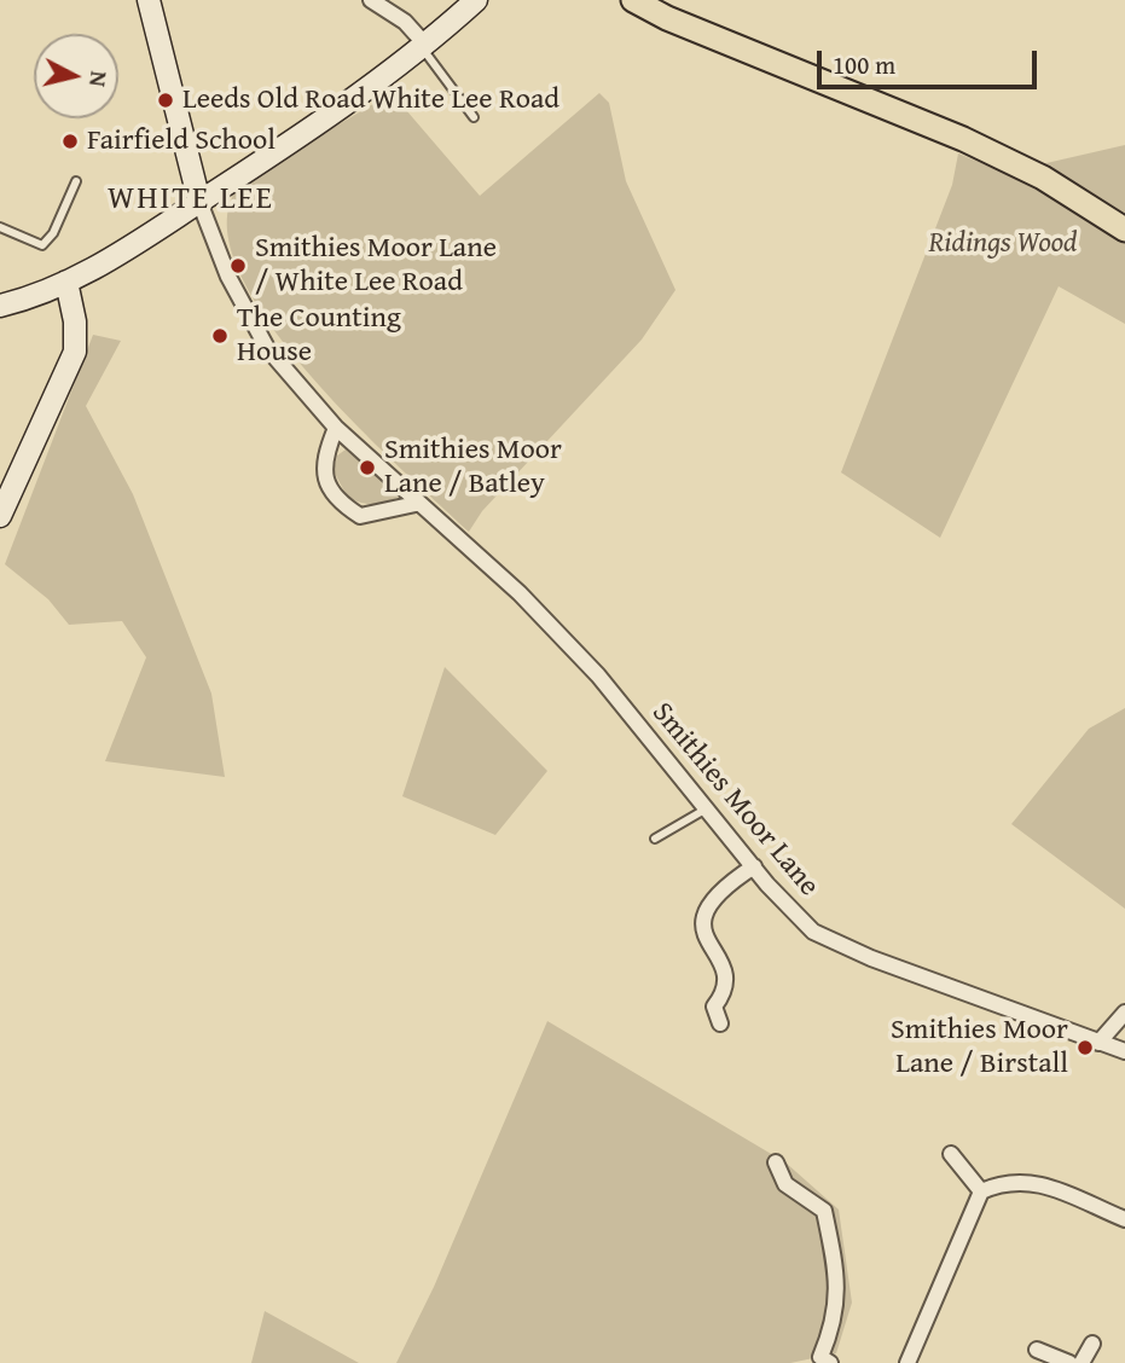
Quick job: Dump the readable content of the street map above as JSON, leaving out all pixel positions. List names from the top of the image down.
{
  "streets": {
    "street": ["Smithies Moor Lane"]
  },
  "districts": ["WHITE LEE"],
  "parks": ["Ridings Wood"],
  "places": [
    "Leeds Old Road White Lee Road",
    "Fairfield School",
    "Smithies Moor Lane / White Lee Road",
    "The Counting House",
    "Smithies Moor Lane / Batley",
    "Smithies Moor Lane / Birstall"
  ],
  "scale_bar": "100 m",
  "north": "right"
}
